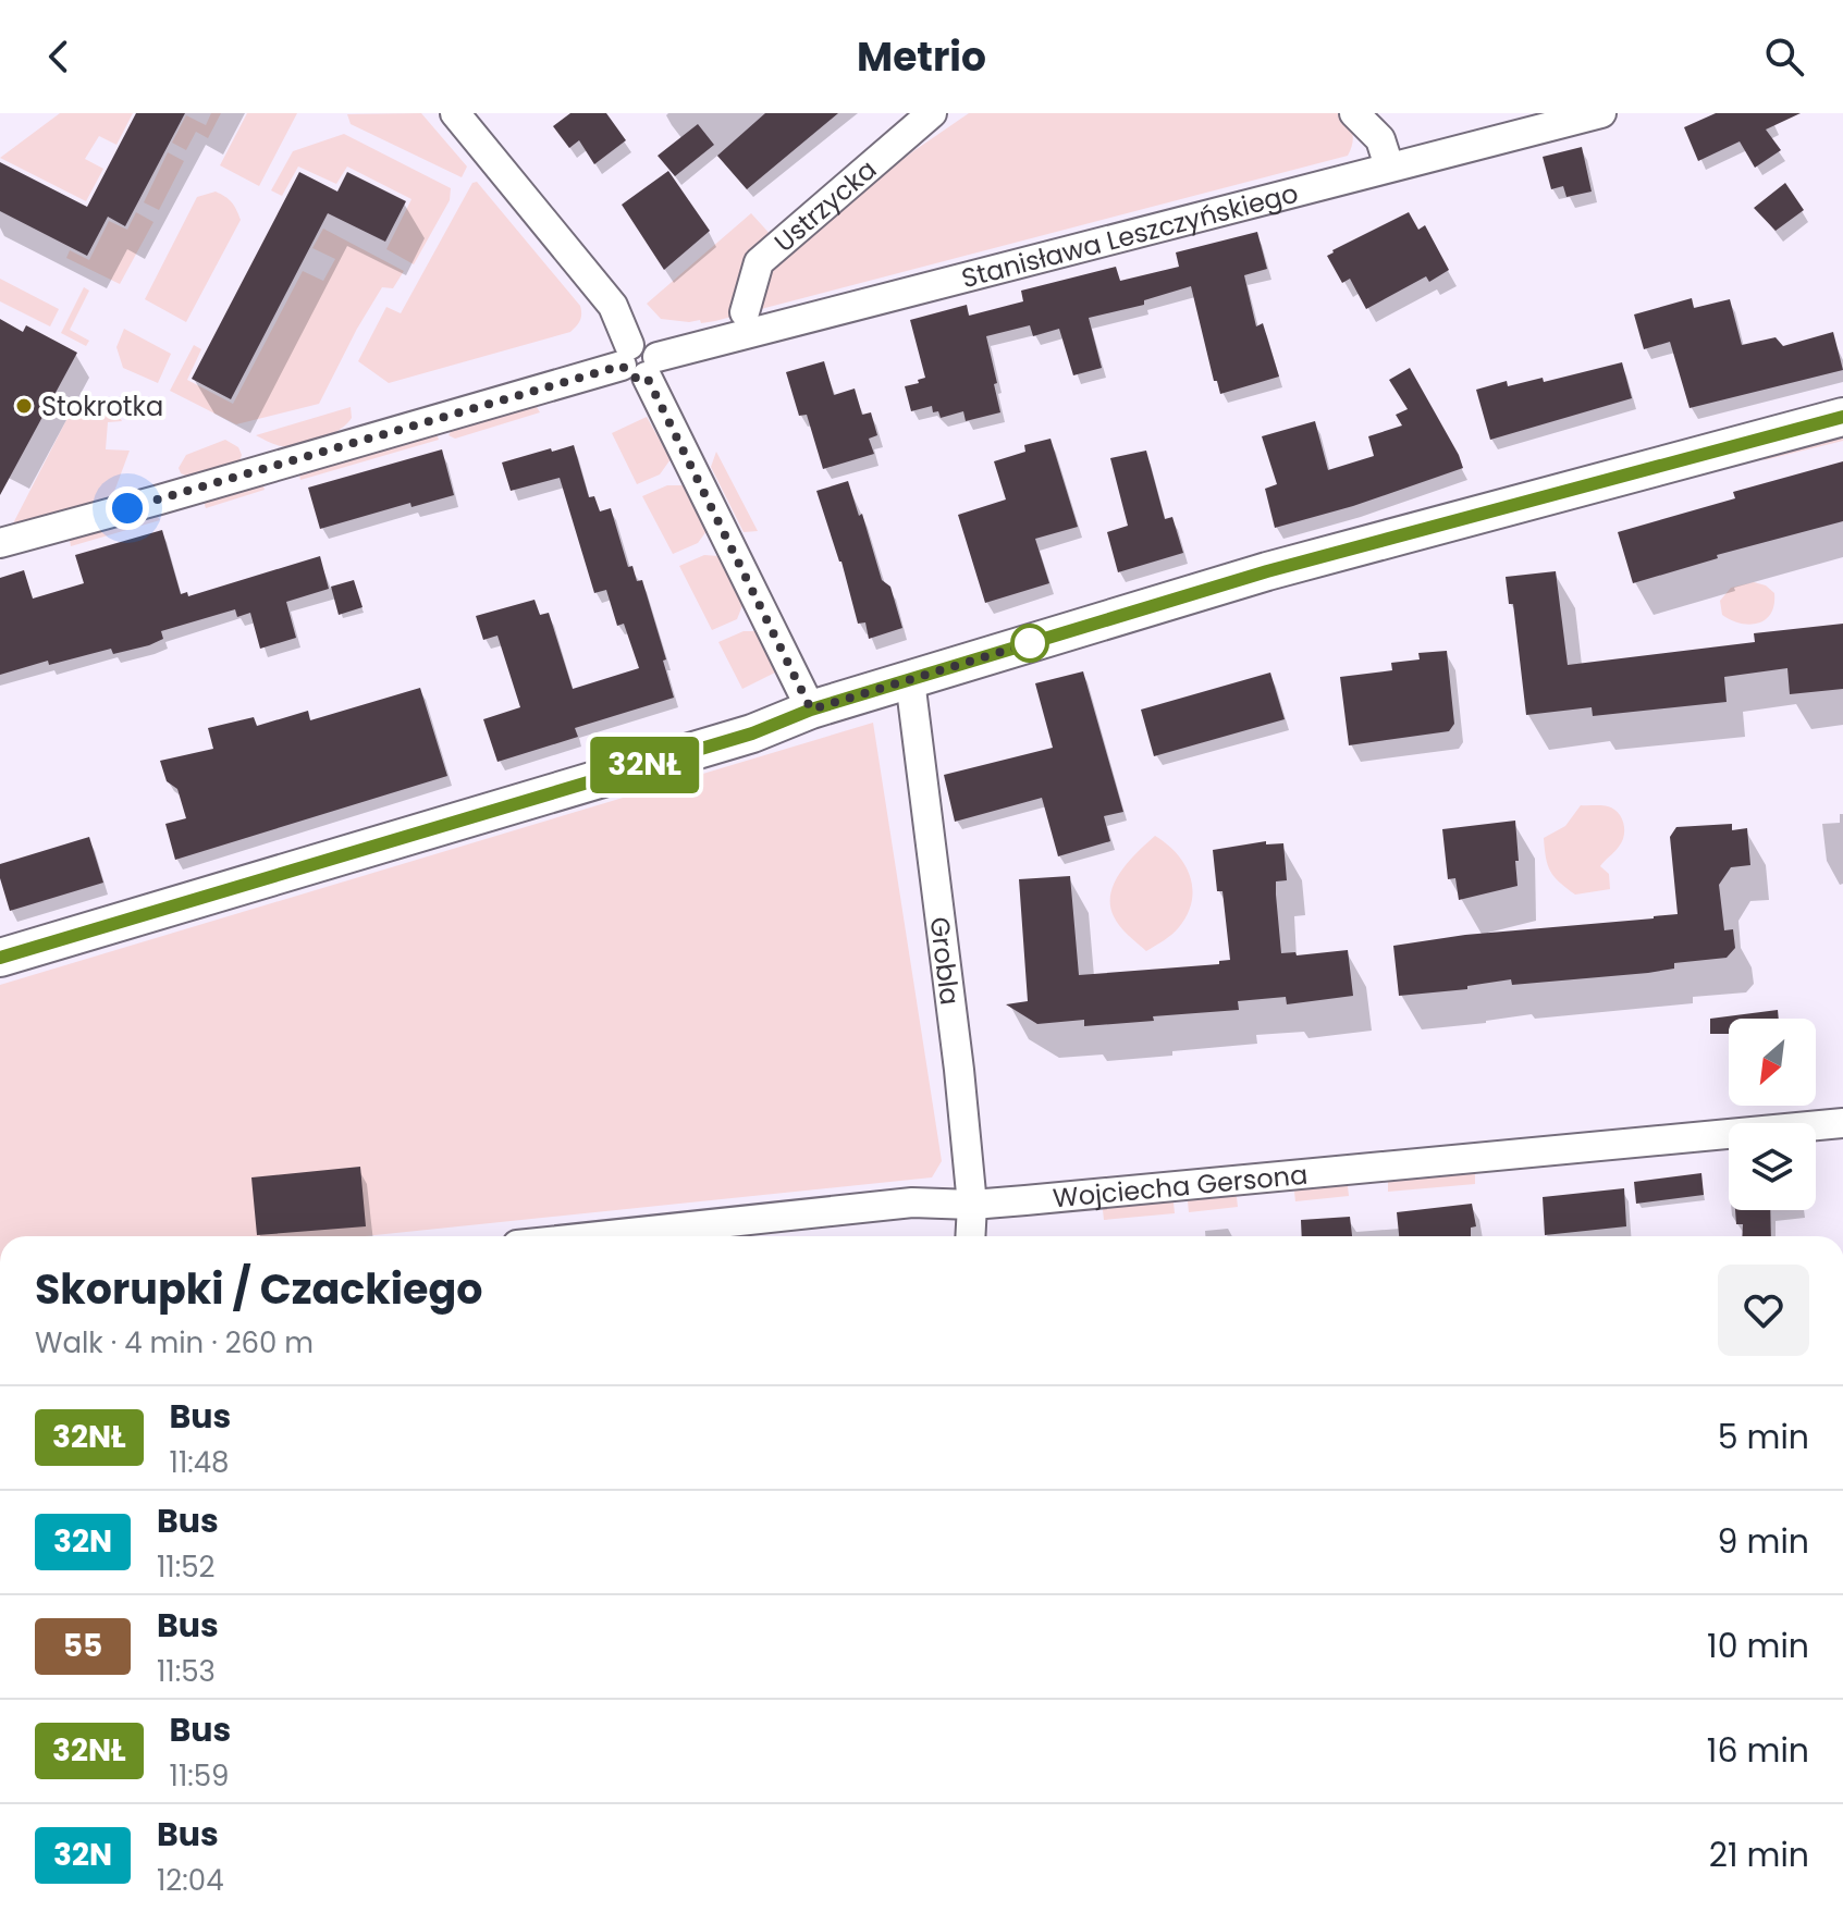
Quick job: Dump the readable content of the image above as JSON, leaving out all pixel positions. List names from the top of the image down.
{
  "streets": {
    "street": [
      "Ustrzycka",
      "Stanisława Leszczyńskiego",
      "Grobla",
      "Wojciecha Gersona"
    ]
  },
  "crossings": [
    ["Grobla", "Wojciecha Gersona"]
  ],
  "places": ["Stokrotka"],
  "lines": ["bus line 32NŁ"],
  "north": "bottom left",
  "page": {
    "header": "Metrio",
    "on_map": "32NŁ",
    "heading": ["Skorupki / Czackiego", "Walk · 4 min · 260 m"],
    "list": [
      {
        "mark": "32NŁ",
        "name": "Bus",
        "note": "11:48",
        "value": "5 min"
      },
      {
        "mark": "32N",
        "name": "Bus",
        "note": "11:52",
        "value": "9 min"
      },
      {
        "mark": "55",
        "name": "Bus",
        "note": "11:53",
        "value": "10 min"
      },
      {
        "mark": "32NŁ",
        "name": "Bus",
        "note": "11:59",
        "value": "16 min"
      },
      {
        "mark": "32N",
        "name": "Bus",
        "note": "12:04",
        "value": "21 min"
      }
    ]
  }
}
